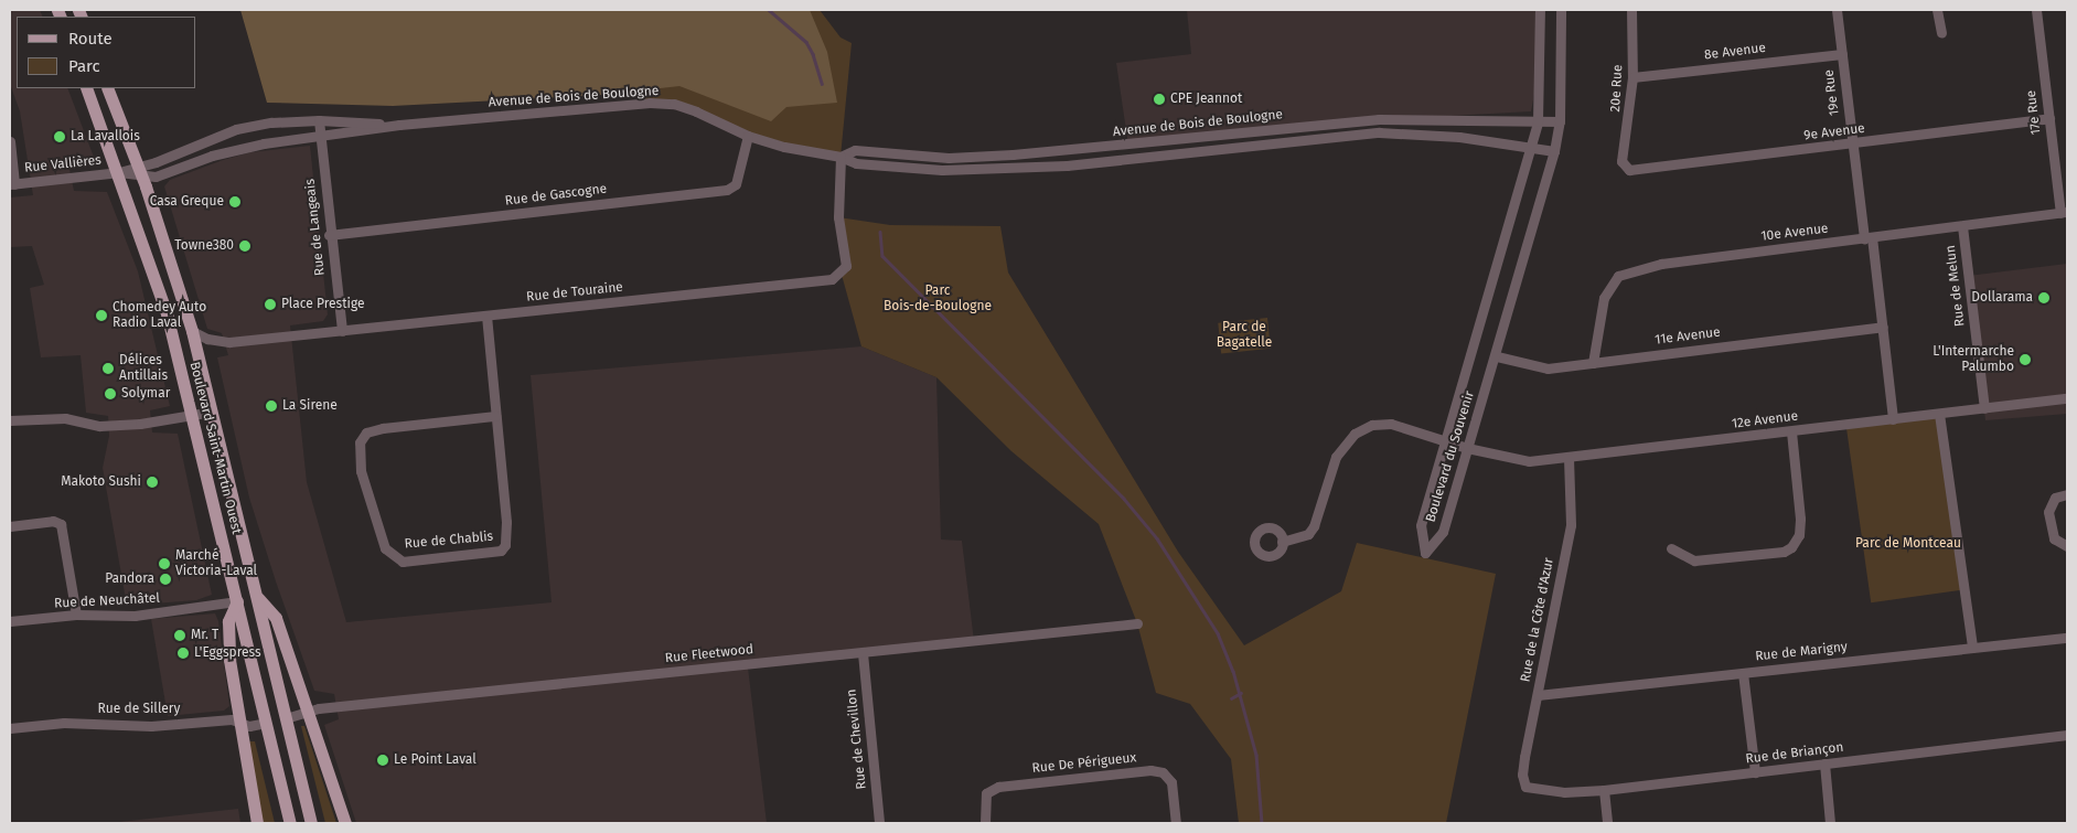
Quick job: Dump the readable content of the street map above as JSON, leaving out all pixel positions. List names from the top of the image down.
{
  "streets": {
    "main road": ["Boulevard Saint-Martin Ouest"],
    "street": [
      "8e Avenue",
      "20e Rue",
      "19e Rue",
      "Avenue de Bois de Boulogne",
      "17e Rue",
      "9e Avenue",
      "Rue Vallières",
      "Rue de Gascogne",
      "Rue de Langeais",
      "10e Avenue",
      "Rue de Melun",
      "Rue de Touraine",
      "11e Avenue",
      "12e Avenue",
      "Boulevard du Souvenir",
      "Rue de Chablis",
      "Rue de Neuchâtel",
      "Rue de la Côte d'Azur",
      "Rue de Marigny",
      "Rue Fleetwood",
      "Rue de Sillery",
      "Rue de Chevillon",
      "Rue de Briançon",
      "Rue De Périgueux"
    ]
  },
  "crossings": [
    ["8e Avenue", "20e Rue"],
    ["8e Avenue", "19e Rue"],
    ["20e Rue", "9e Avenue"],
    ["19e Rue", "9e Avenue"],
    ["19e Rue", "10e Avenue"],
    ["19e Rue", "11e Avenue"],
    ["19e Rue", "12e Avenue"],
    ["Avenue de Bois de Boulogne", "Rue Vallières"],
    ["Avenue de Bois de Boulogne", "Rue de Gascogne"],
    ["Avenue de Bois de Boulogne", "Rue de Langeais"],
    ["Avenue de Bois de Boulogne", "Rue de Touraine"],
    ["Avenue de Bois de Boulogne", "Boulevard Saint-Martin Ouest"],
    ["Avenue de Bois de Boulogne", "Boulevard du Souvenir"],
    ["17e Rue", "9e Avenue"],
    ["17e Rue", "10e Avenue"],
    ["Rue Vallières", "Boulevard Saint-Martin Ouest"],
    ["Rue de Gascogne", "Rue de Langeais"],
    ["Rue de Langeais", "Rue de Touraine"],
    ["10e Avenue", "Rue de Melun"],
    ["10e Avenue", "11e Avenue"],
    ["Rue de Melun", "12e Avenue"],
    ["Rue de Touraine", "Boulevard Saint-Martin Ouest"],
    ["Rue de Touraine", "Rue de Chablis"],
    ["11e Avenue", "Boulevard du Souvenir"],
    ["12e Avenue", "Boulevard du Souvenir"],
    ["12e Avenue", "Rue de la Côte d'Azur"],
    ["Boulevard Saint-Martin Ouest", "Rue de Neuchâtel"],
    ["Boulevard Saint-Martin Ouest", "Rue Fleetwood"],
    ["Boulevard Saint-Martin Ouest", "Rue de Sillery"],
    ["Rue de la Côte d'Azur", "Rue de Marigny"],
    ["Rue de la Côte d'Azur", "Rue de Briançon"],
    ["Rue Fleetwood", "Rue de Chevillon"]
  ],
  "parks": ["Parc Bois-de-Boulogne", "Parc de Bagatelle", "Parc de Montceau"],
  "places": [
    "CPE Jeannot",
    "La Lavallois",
    "Casa Greque",
    "Towne380",
    "Dollarama",
    "Place Prestige",
    "Chomedey Auto Radio Laval",
    "L'Intermarche Palumbo",
    "Délices Antillais",
    "Solymar",
    "La Sirene",
    "Makoto Sushi",
    "Marché Victoria-Laval",
    "Pandora",
    "Mr. T",
    "L'Eggspress",
    "Le Point Laval"
  ],
  "legend": ["Route", "Parc"]
}
